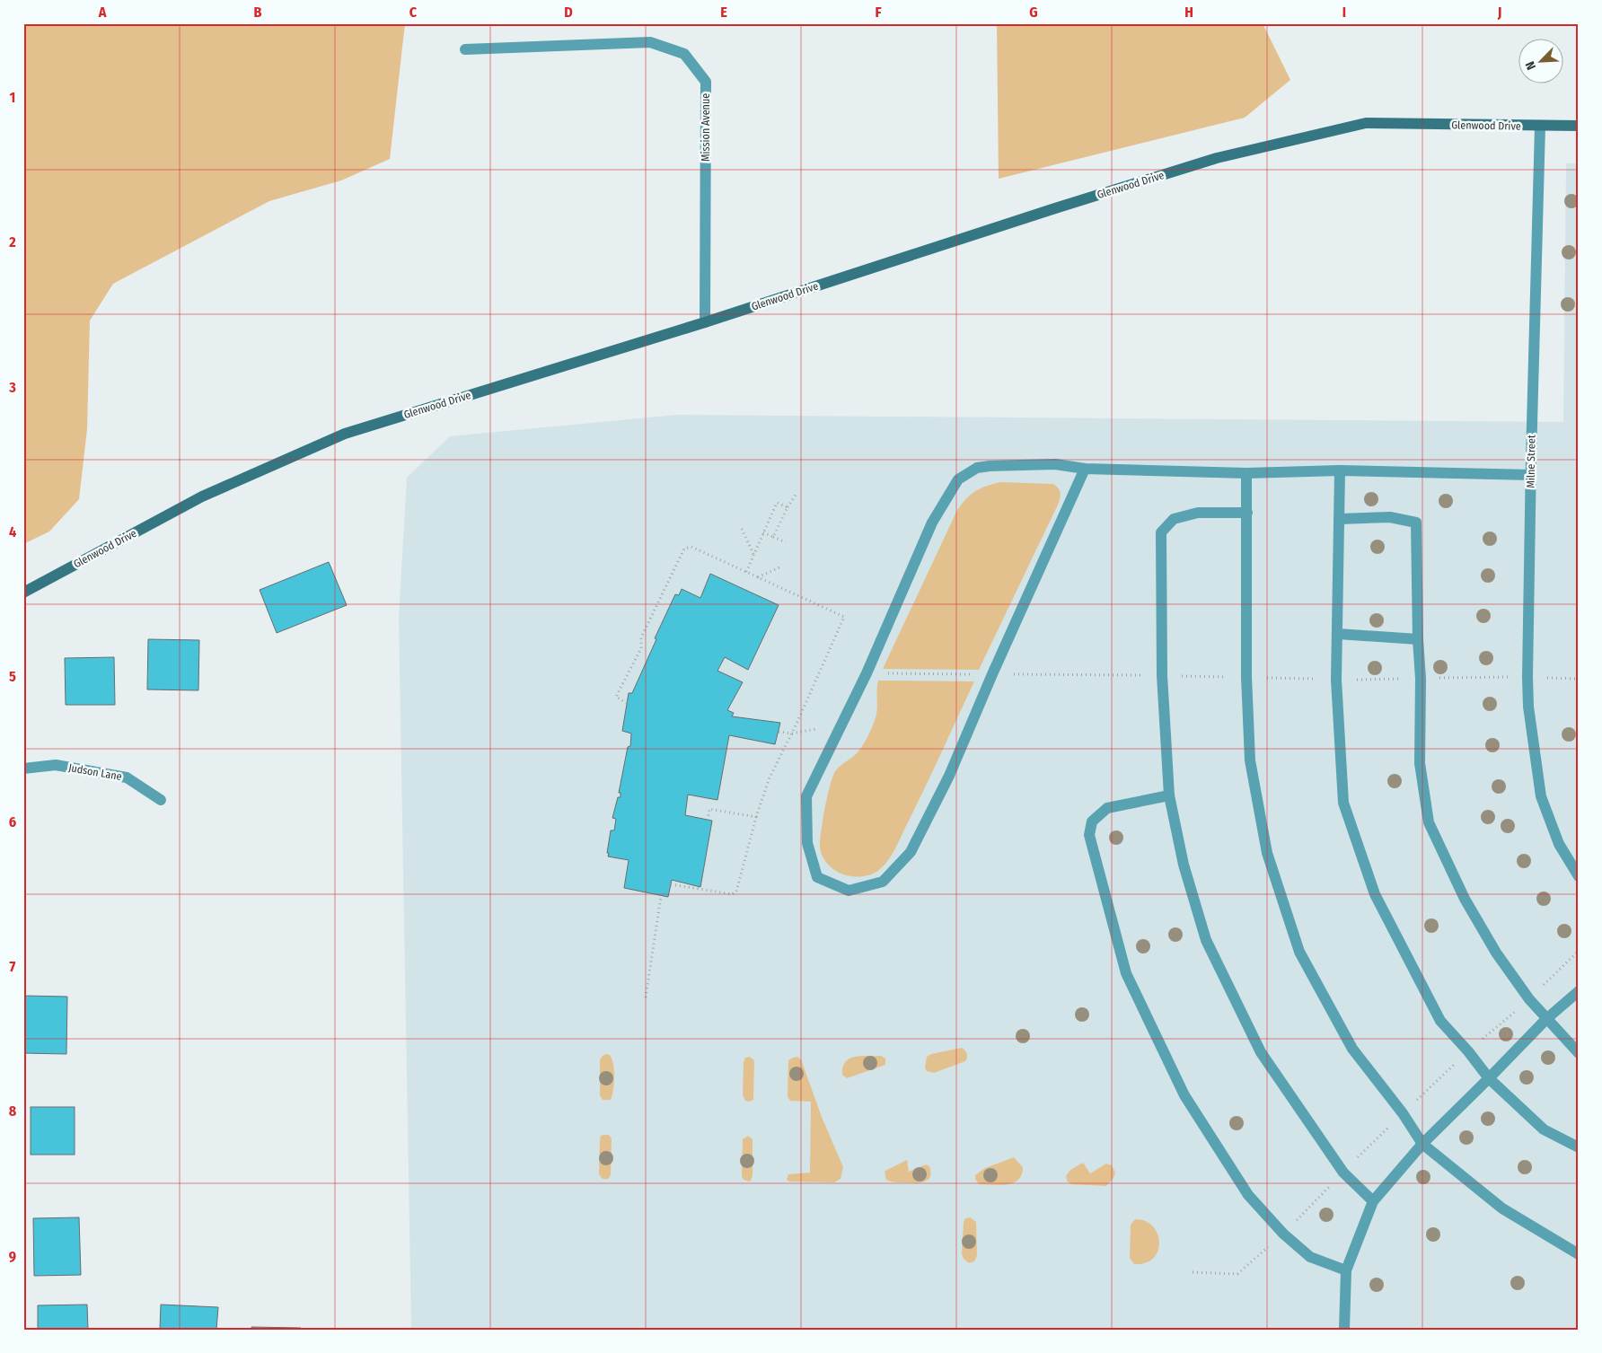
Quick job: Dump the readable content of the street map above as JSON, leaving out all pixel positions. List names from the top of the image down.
{
  "streets": {
    "street": [
      "Glenwood Drive",
      "Mission Avenue",
      "Milne Street",
      "Judson Lane"
    ]
  },
  "crossings": [
    ["Glenwood Drive", "Mission Avenue"],
    ["Glenwood Drive", "Milne Street"]
  ],
  "north": "bottom left",
  "grid": {
    "columns": [
      "A",
      "B",
      "C",
      "D",
      "E",
      "F",
      "G",
      "H",
      "I",
      "J"
    ],
    "rows": [
      "1",
      "2",
      "3",
      "4",
      "5",
      "6",
      "7",
      "8",
      "9"
    ]
  }
}
